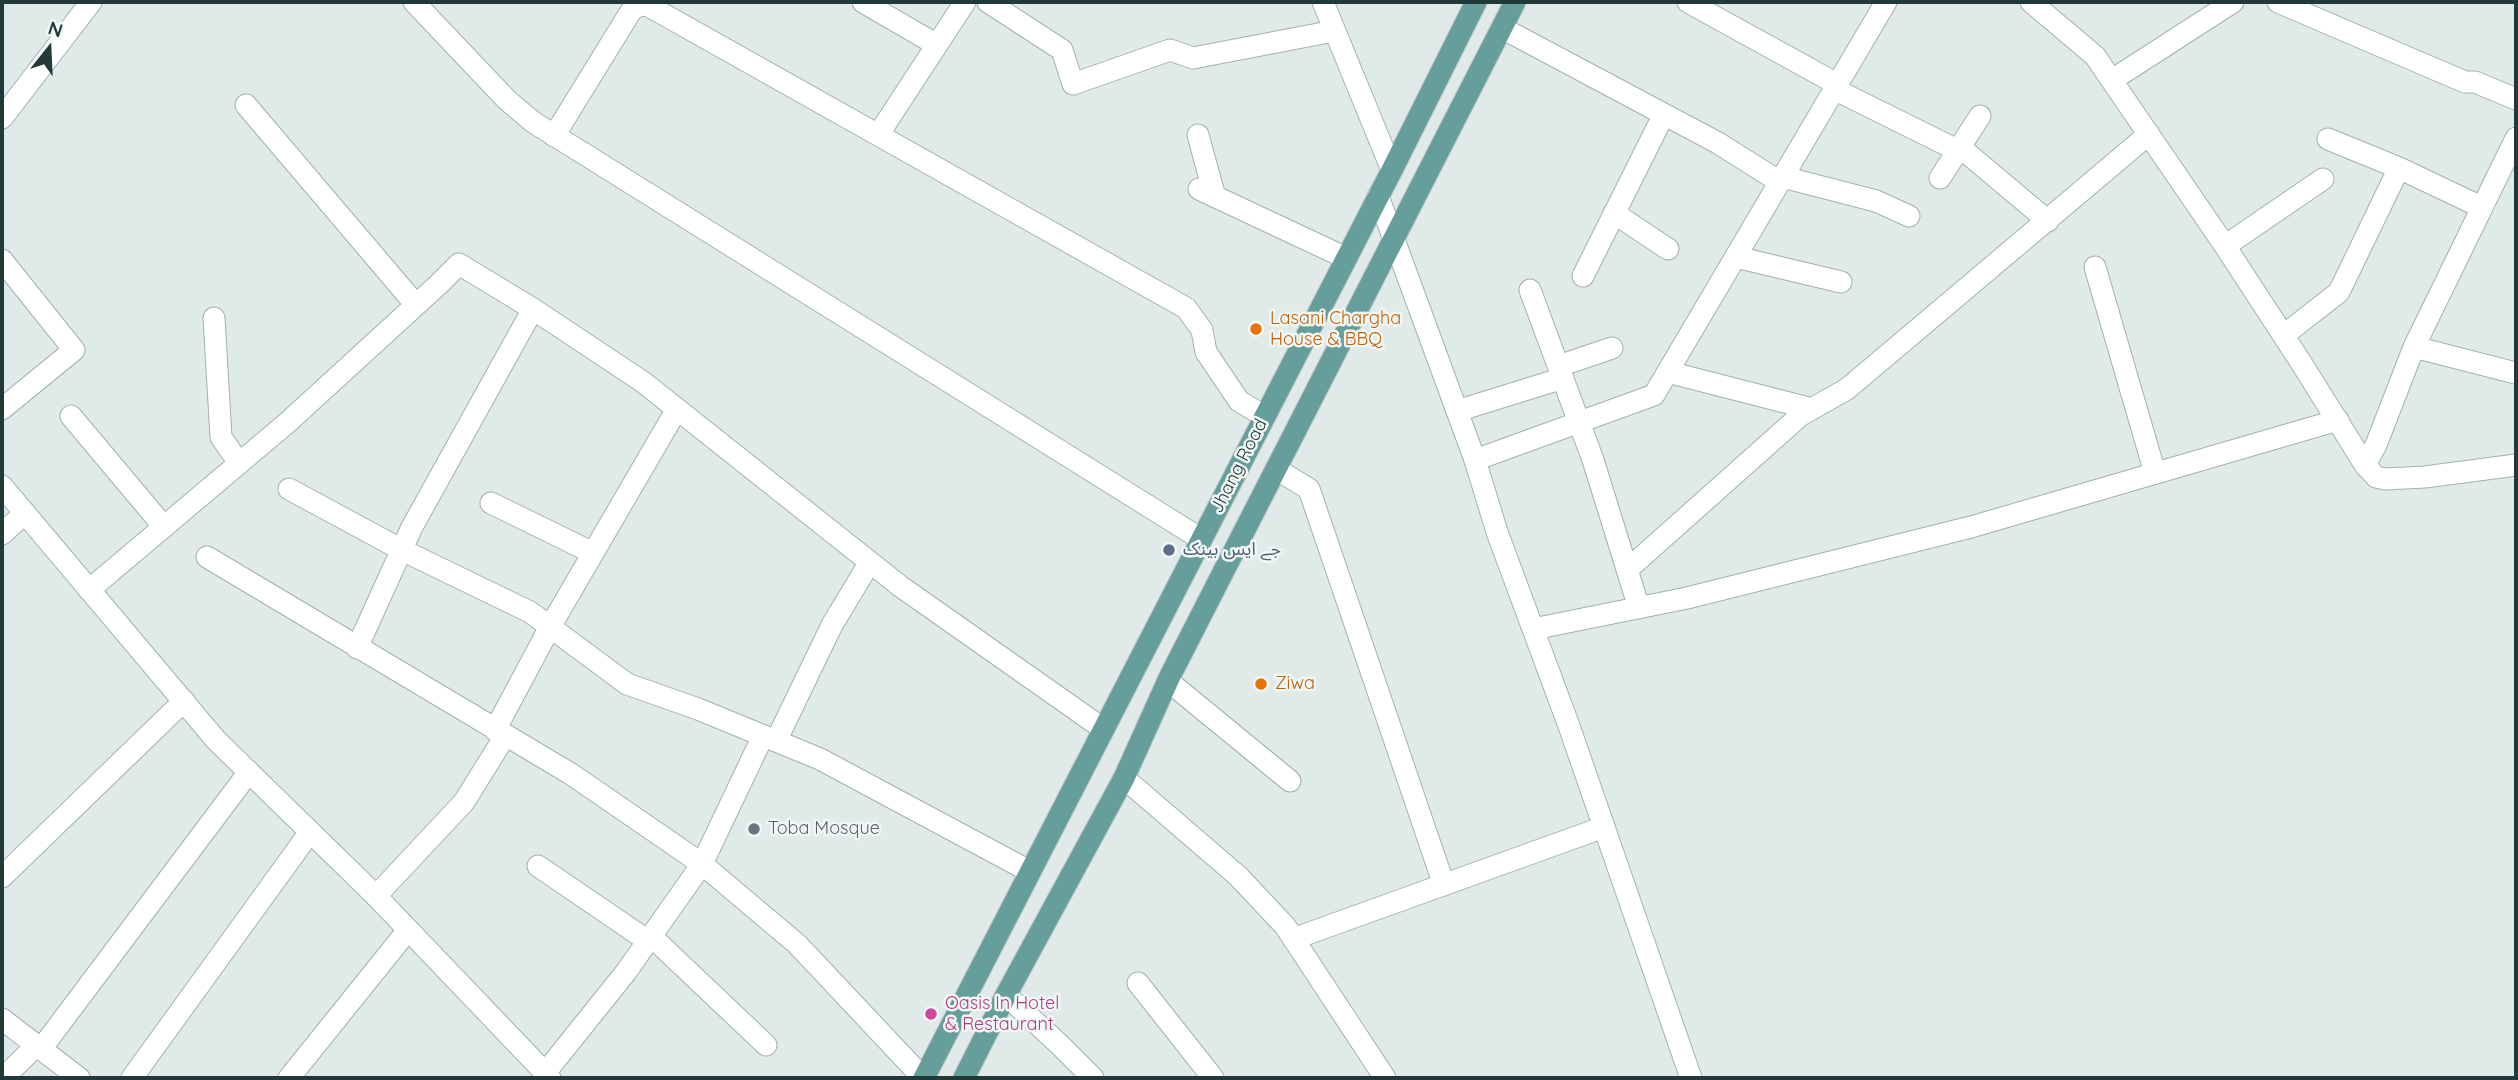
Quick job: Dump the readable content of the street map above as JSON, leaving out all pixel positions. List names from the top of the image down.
{
  "streets": {
    "main road": ["Jhang Road"]
  },
  "places": [
    "Lasani Chargha House & BBQ",
    "جے ایس بینک",
    "Ziwa",
    "Toba Mosque",
    "Oasis In Hotel & Restaurant"
  ],
  "north": "top"
}
